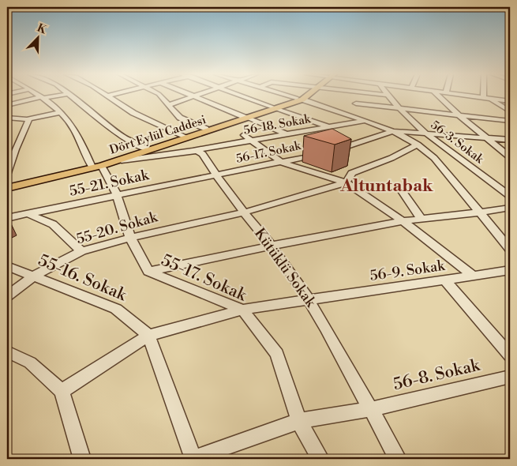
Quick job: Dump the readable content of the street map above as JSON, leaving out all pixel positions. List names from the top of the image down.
{
  "streets": {
    "main road": ["Dört Eylül Caddesi"],
    "street": [
      "56-18. Sokak",
      "56-3. Sokak",
      "56-17. Sokak",
      "55-21. Sokak",
      "55-20. Sokak",
      "Kütüklü Sokak",
      "56-9. Sokak",
      "55-16. Sokak",
      "55-17. Sokak",
      "56-8. Sokak"
    ]
  },
  "crossings": [
    ["56-18. Sokak", "Kütüklü Sokak"],
    ["Dört Eylül Caddesi", "55-17. Sokak"],
    ["56-17. Sokak", "55-21. Sokak"],
    ["56-17. Sokak", "Kütüklü Sokak"],
    ["55-21. Sokak", "Kütüklü Sokak"],
    ["55-21. Sokak", "55-17. Sokak"],
    ["55-20. Sokak", "Kütüklü Sokak"],
    ["55-20. Sokak", "55-16. Sokak"],
    ["55-20. Sokak", "55-17. Sokak"],
    ["Kütüklü Sokak", "56-9. Sokak"],
    ["Kütüklü Sokak", "56-8. Sokak"],
    ["56-9. Sokak", "55-16. Sokak"],
    ["56-9. Sokak", "55-17. Sokak"],
    ["55-16. Sokak", "56-8. Sokak"],
    ["55-17. Sokak", "56-8. Sokak"]
  ],
  "districts": ["Altuntabak"],
  "north": "top right"
}
